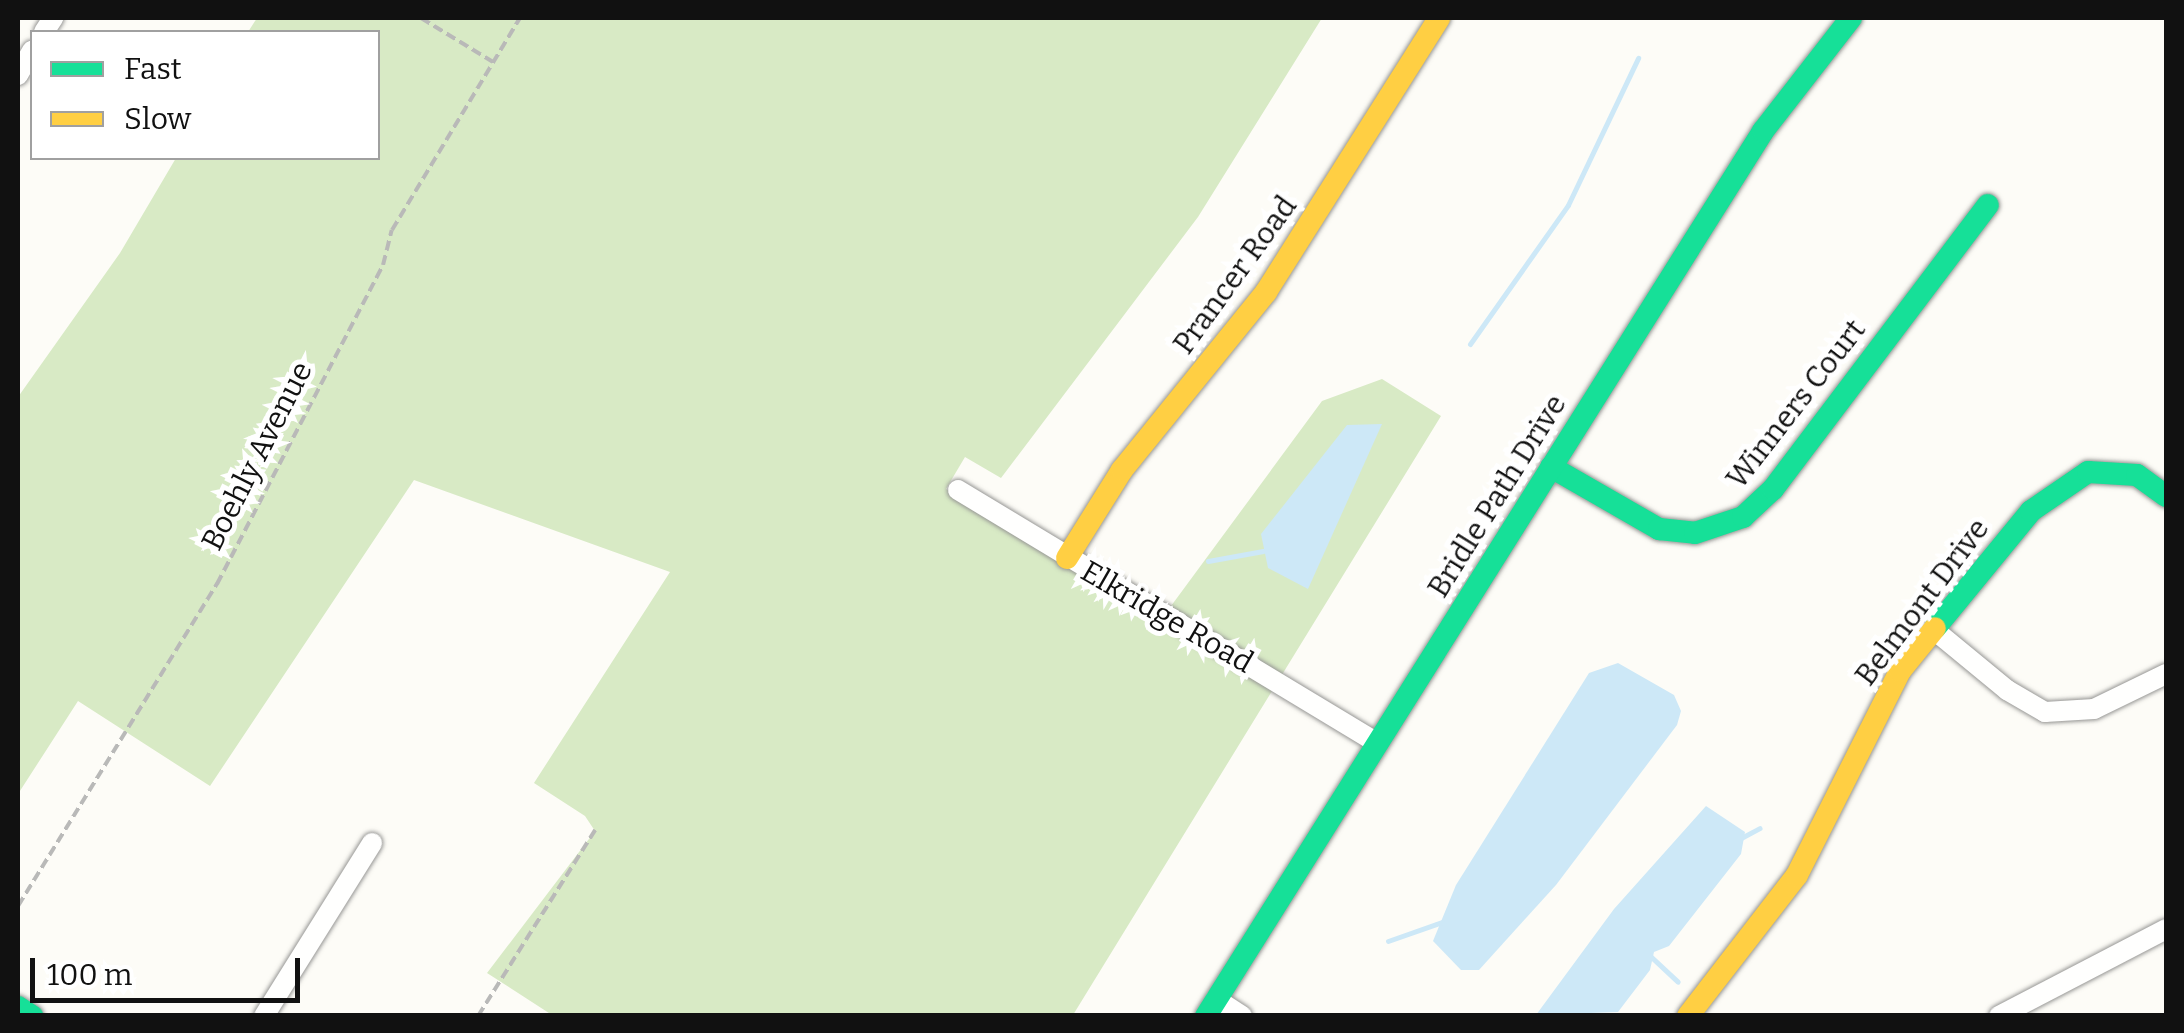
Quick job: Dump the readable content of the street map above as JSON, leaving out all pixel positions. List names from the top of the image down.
{
  "streets": {
    "street": [
      "Prancer Road",
      "Winners Court",
      "Bridle Path Drive",
      "Belmont Drive",
      "Elkridge Road"
    ],
    "path": ["Boehly Avenue"]
  },
  "crossings": [
    ["Prancer Road", "Elkridge Road"],
    ["Winners Court", "Bridle Path Drive"],
    ["Bridle Path Drive", "Elkridge Road"]
  ],
  "legend": ["Fast", "Slow"],
  "scale_bar": "100 m"
}
